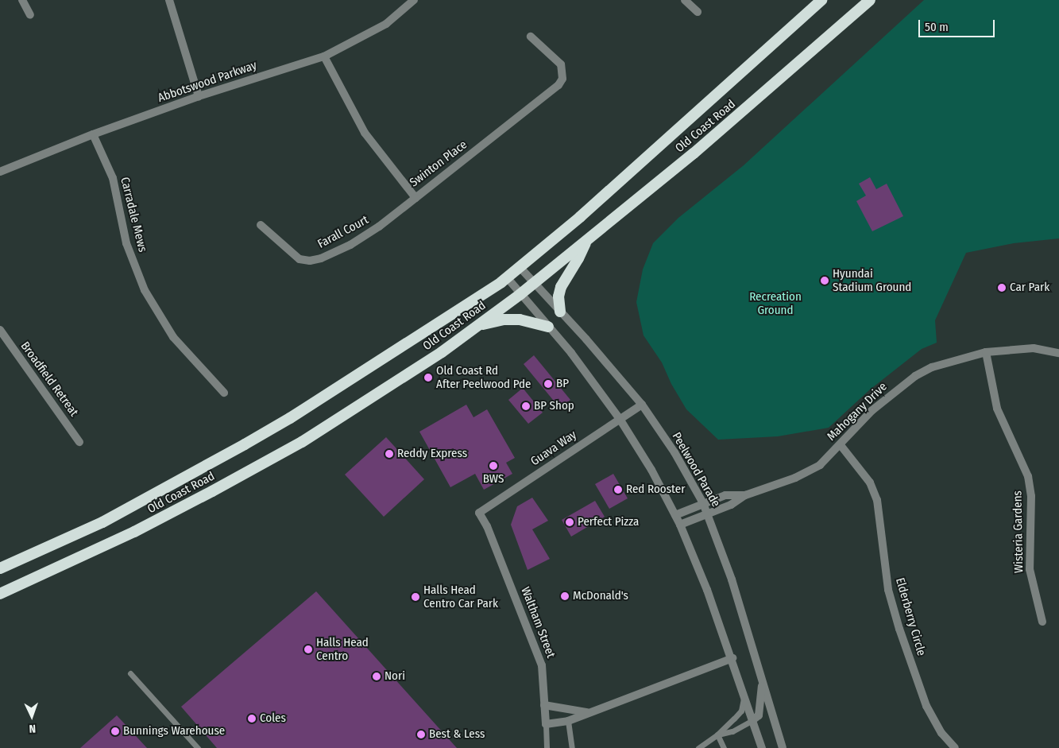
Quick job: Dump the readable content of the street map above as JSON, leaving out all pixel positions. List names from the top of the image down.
{
  "streets": {
    "highway": ["Old Coast Road"],
    "street": [
      "Abbotswood Parkway",
      "Swinton Place",
      "Carradale Mews",
      "Farall Court",
      "Broadfield Retreat",
      "Mahogany Drive",
      "Guava Way",
      "Peelwood Parade",
      "Wisteria Gardens",
      "Elderberry Circle",
      "Waltham Street"
    ]
  },
  "crossings": [
    ["Abbotswood Parkway", "Swinton Place"],
    ["Abbotswood Parkway", "Carradale Mews"],
    ["Old Coast Road", "Peelwood Parade"],
    ["Swinton Place", "Farall Court"],
    ["Mahogany Drive", "Peelwood Parade"],
    ["Mahogany Drive", "Wisteria Gardens"],
    ["Mahogany Drive", "Elderberry Circle"],
    ["Guava Way", "Peelwood Parade"],
    ["Guava Way", "Waltham Street"]
  ],
  "parks": ["Recreation Ground"],
  "places": [
    "Hyundai Stadium Ground",
    "Car Park",
    "Old Coast Rd After Peelwood Pde",
    "BP",
    "BP Shop",
    "Reddy Express",
    "BWS",
    "Red Rooster",
    "Perfect Pizza",
    "McDonald's",
    "Halls Head Centro Car Park",
    "Halls Head Centro",
    "Nori",
    "Coles",
    "Bunnings Warehouse",
    "Best & Less"
  ],
  "scale_bar": "50 m",
  "north": "bottom"
}
